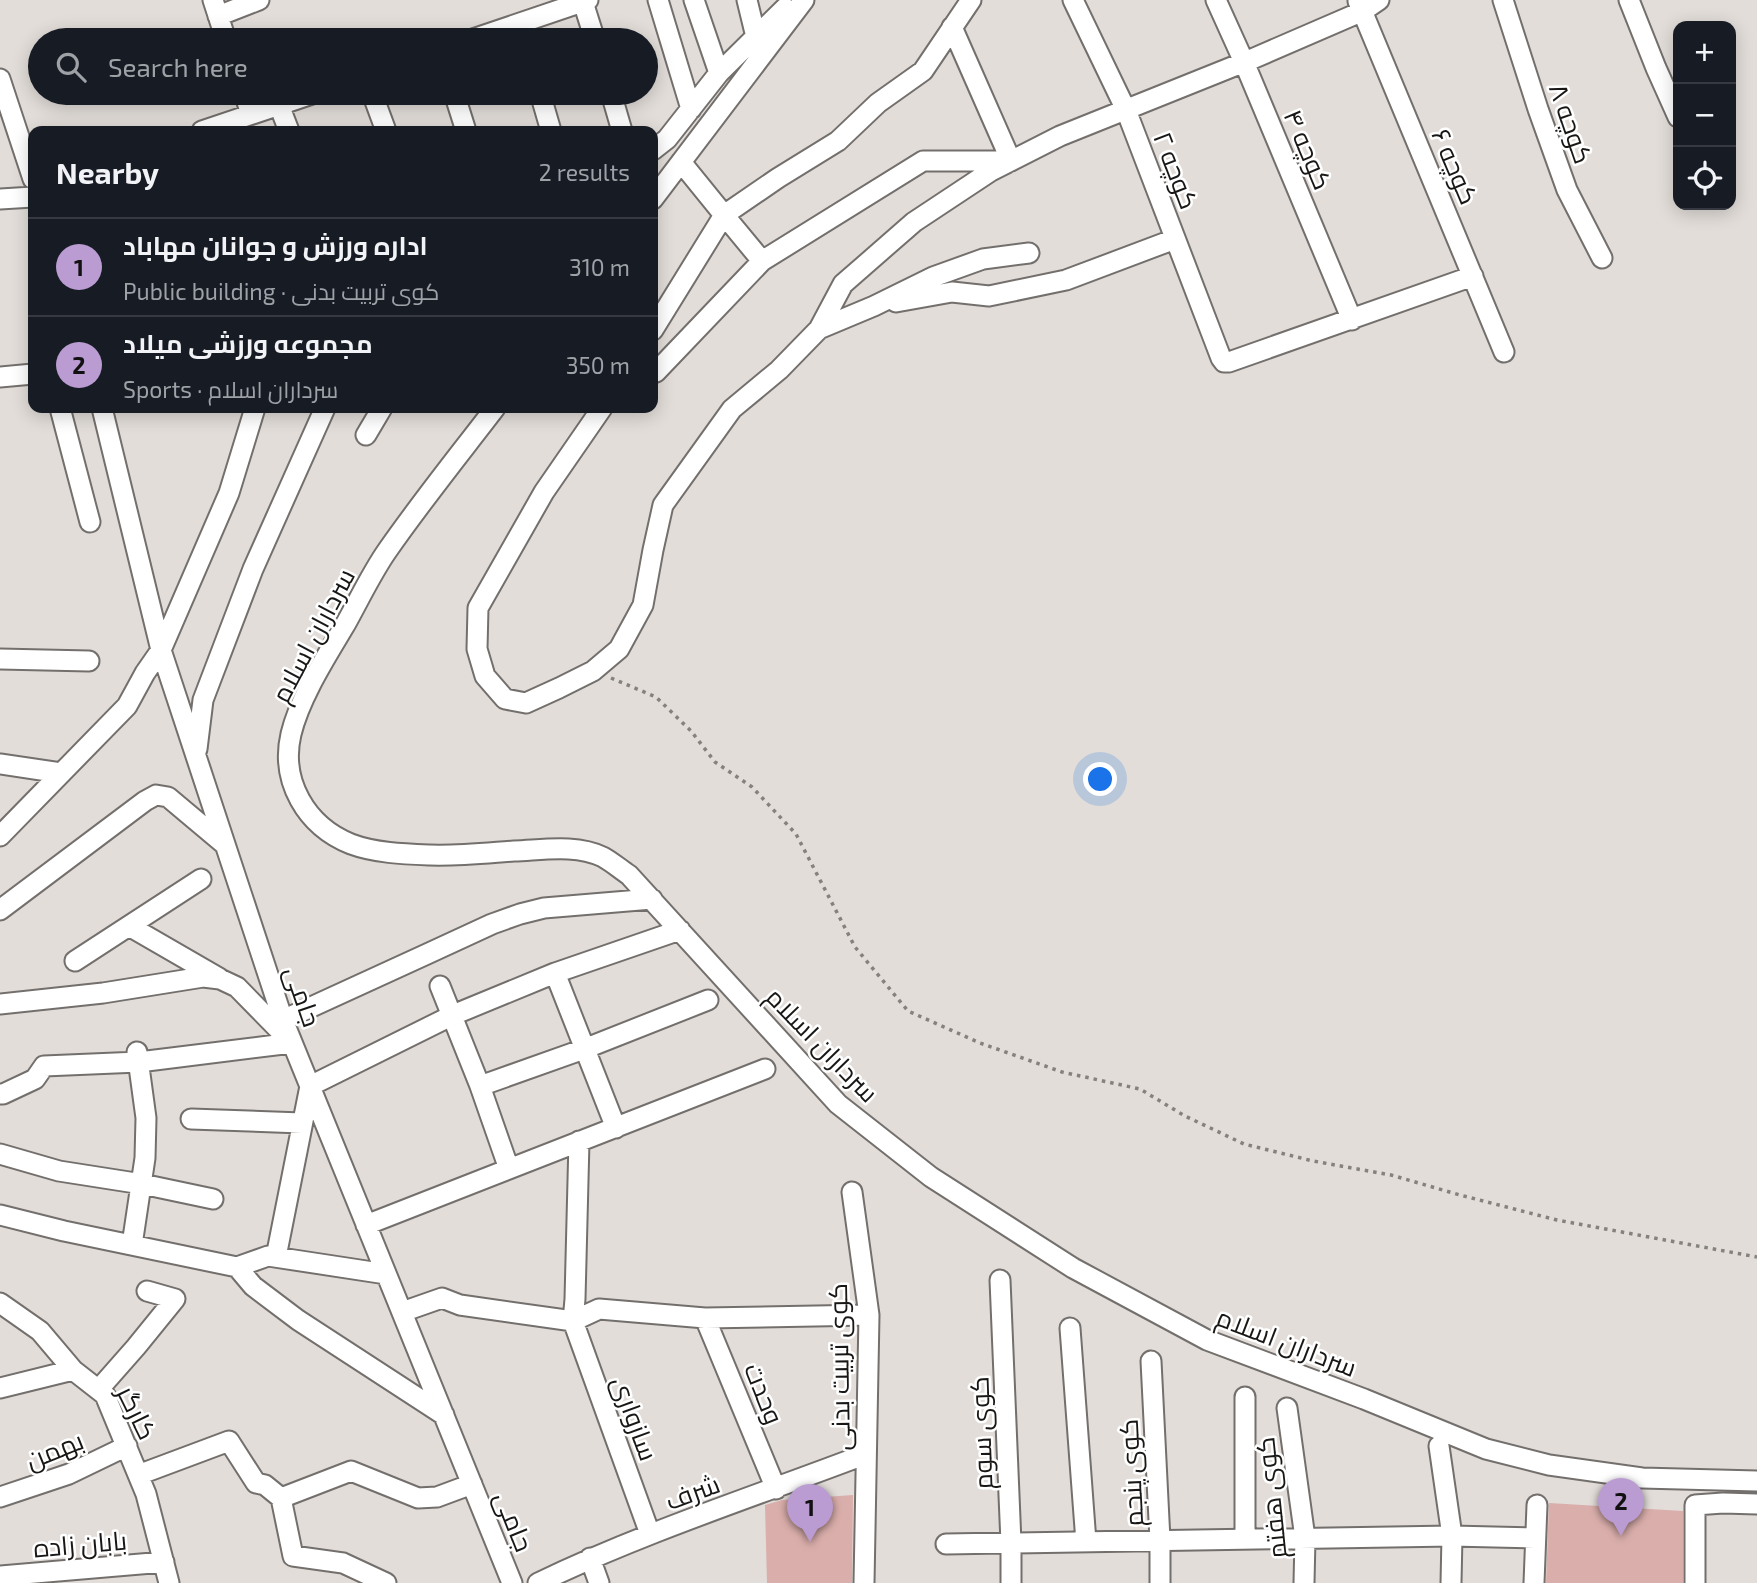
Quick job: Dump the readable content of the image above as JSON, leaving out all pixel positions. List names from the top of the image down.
{
  "streets": {
    "street": [
      "کوچه ۸",
      "کوچه ۴",
      "کوچه ۶",
      "کوچه ۲",
      "سرداران اسلام",
      "جامی",
      "کوی تربیت بدنی",
      "وحدت",
      "کارگر",
      "سازواری",
      "کوی سوم",
      "بهمن",
      "کوی پنجم",
      "شرف",
      "کوی هفتم",
      "بابان زاده"
    ]
  },
  "crossings": [
    ["کوچه ۴", "کوچه ۲"],
    ["کوی تربیت بدنی", "شرف"],
    ["وحدت", "شرف"],
    ["کارگر", "بهمن"],
    ["کارگر", "بابان زاده"],
    ["سازواری", "شرف"]
  ],
  "page": {
    "map_buttons": ["+", "−"],
    "search": "Search here",
    "heading": ["Nearby", "2 results"],
    "list": [
      {
        "mark": "1",
        "name": "اداره ورزش و جوانان مهاباد",
        "note": "Public building · کوی تربیت بدنی",
        "value": "310 m"
      },
      {
        "mark": "2",
        "name": "مجموعه ورزشی میلاد",
        "note": "Sports · سرداران اسلام",
        "value": "350 m"
      }
    ],
    "pins": ["2", "1"]
  }
}
